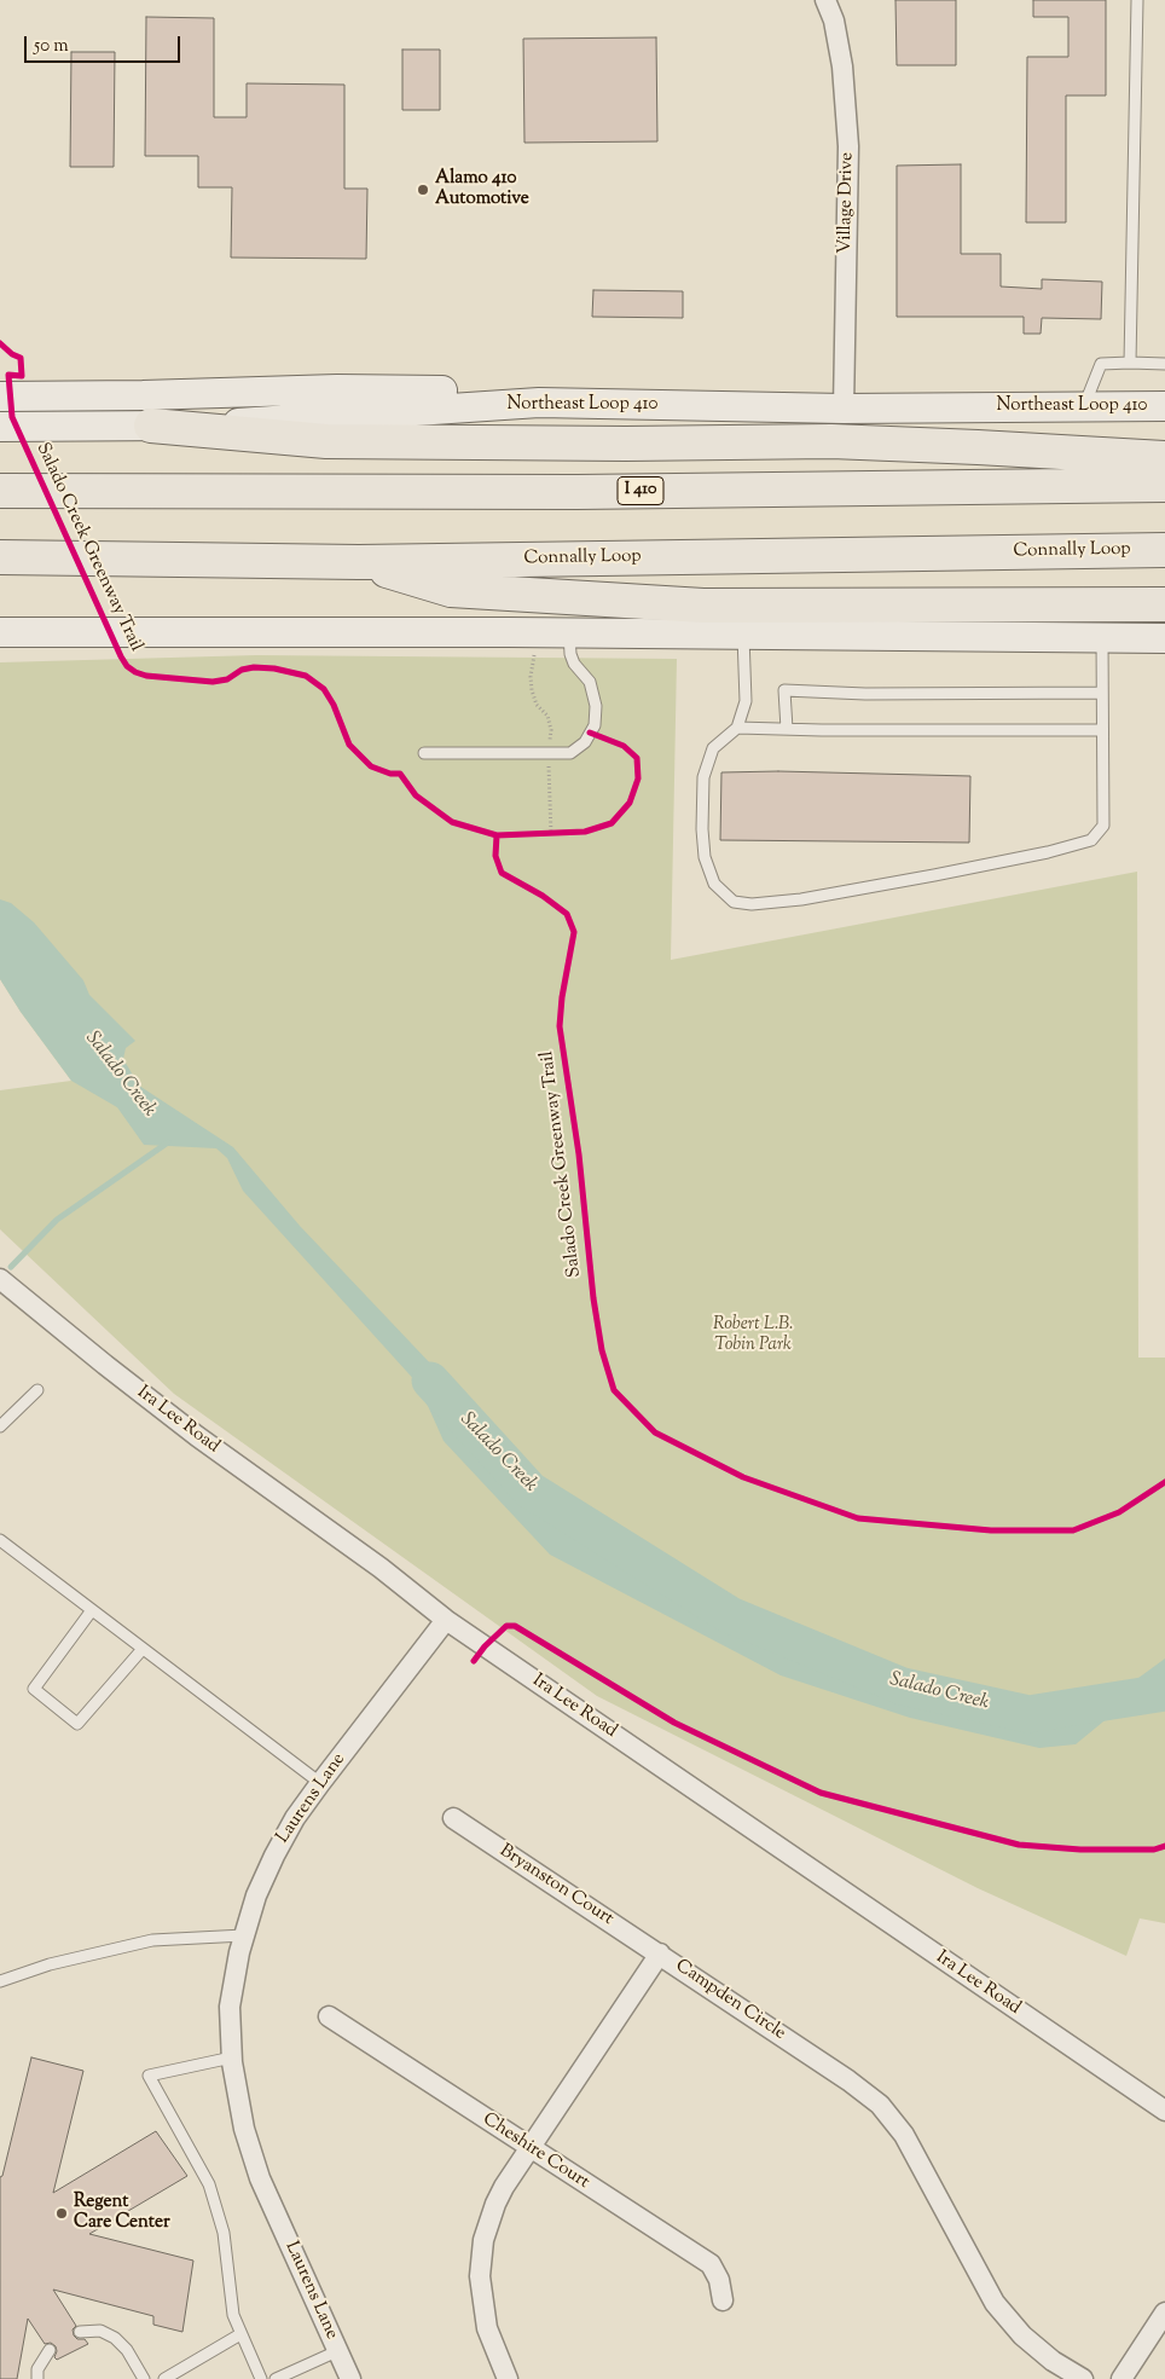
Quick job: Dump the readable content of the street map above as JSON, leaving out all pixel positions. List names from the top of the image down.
{
  "streets": {
    "highway": ["I 410", "Connally Loop"],
    "main road": ["Northeast Loop 410"],
    "street": [
      "Village Drive",
      "Ira Lee Road",
      "Laurens Lane",
      "Bryanston Court",
      "Campden Circle",
      "Cheshire Court"
    ],
    "cycle path": ["Salado Creek Greenway Trail"]
  },
  "crossings": [
    ["Village Drive", "Northeast Loop 410"],
    ["Ira Lee Road", "Laurens Lane"],
    ["Bryanston Court", "Campden Circle"],
    ["Campden Circle", "Cheshire Court"]
  ],
  "water": ["Salado Creek"],
  "parks": ["Robert L.B. Tobin Park"],
  "places": ["Alamo 410 Automotive", "Regent Care Center"],
  "scale_bar": "50 m"
}
